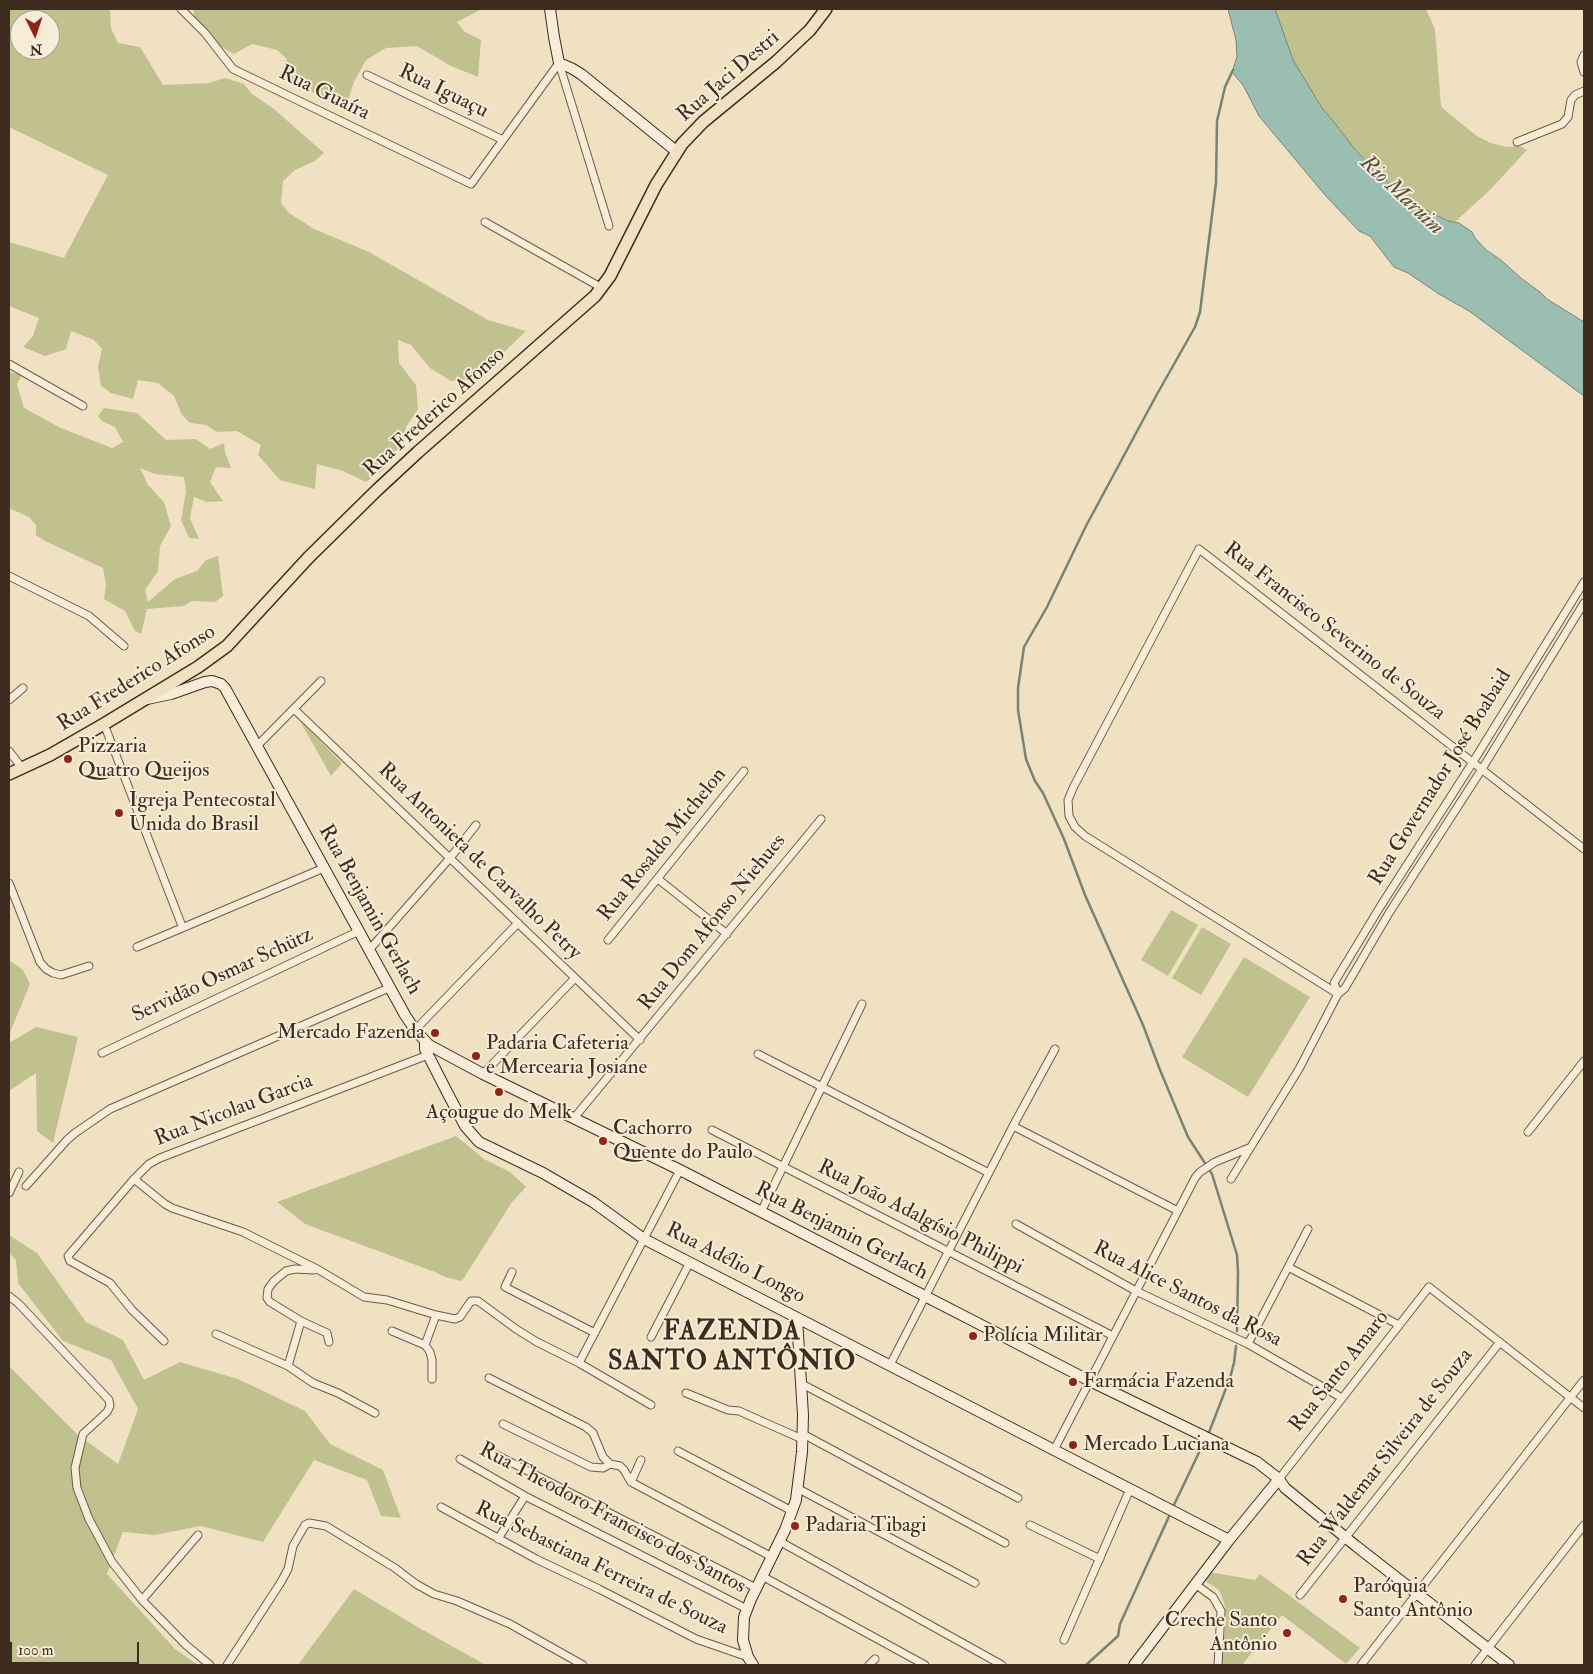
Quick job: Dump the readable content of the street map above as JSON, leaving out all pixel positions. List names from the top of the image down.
{
  "streets": {
    "main road": ["Rua Jaci Destri", "Rua Frederico Afonso"],
    "street": [
      "Rua Iguaçu",
      "Rua Guaíra",
      "Rua Francisco Severino de Souza",
      "Rua Governador José Boabaid",
      "Rua Rosaldo Michelon",
      "Rua Antonieta de Carvalho Petry",
      "Rua Benjamin Gerlach",
      "Rua Dom Afonso Niehues",
      "Servidão Osmar Schütz",
      "Rua Nicolau Garcia",
      "Rua João Adalgísio Philippi",
      "Rua Adélio Longo",
      "Rua Alice Santos da Rosa",
      "Rua Santo Amaro",
      "Rua Waldemar Silveira de Souza",
      "Rua Theodoro Francisco dos Santos",
      "Rua Sebastiana Ferreira de Souza"
    ]
  },
  "crossings": [
    ["Rua Jaci Destri", "Rua Frederico Afonso"],
    ["Rua Iguaçu", "Rua Guaíra"],
    ["Rua Frederico Afonso", "Rua Benjamin Gerlach"],
    ["Rua Francisco Severino de Souza", "Rua Governador José Boabaid"],
    ["Rua Antonieta de Carvalho Petry", "Rua Dom Afonso Niehues"],
    ["Rua Benjamin Gerlach", "Rua Dom Afonso Niehues"],
    ["Rua Benjamin Gerlach", "Servidão Osmar Schütz"],
    ["Rua Benjamin Gerlach", "Rua Nicolau Garcia"],
    ["Rua Benjamin Gerlach", "Rua Adélio Longo"],
    ["Rua Benjamin Gerlach", "Rua Santo Amaro"],
    ["Rua Benjamin Gerlach", "Rua Waldemar Silveira de Souza"],
    ["Rua Nicolau Garcia", "Rua Adélio Longo"],
    ["Rua Alice Santos da Rosa", "Rua Santo Amaro"],
    ["Rua Santo Amaro", "Rua Waldemar Silveira de Souza"]
  ],
  "districts": ["FAZENDA SANTO ANTÔNIO"],
  "water": ["Rio Maruim"],
  "places": [
    "Pizzaria Quatro Queijos",
    "Igreja Pentecostal Unida do Brasil",
    "Mercado Fazenda",
    "Padaria Cafeteria e Mercearia Josiane",
    "Açougue do Melk",
    "Cachorro Quente do Paulo",
    "Polícia Militar",
    "Farmácia Fazenda",
    "Mercado Luciana",
    "Padaria Tibagi",
    "Paróquia Santo Antônio",
    "Creche Santo Antônio"
  ],
  "scale_bar": "100 m",
  "north": "bottom"
}
